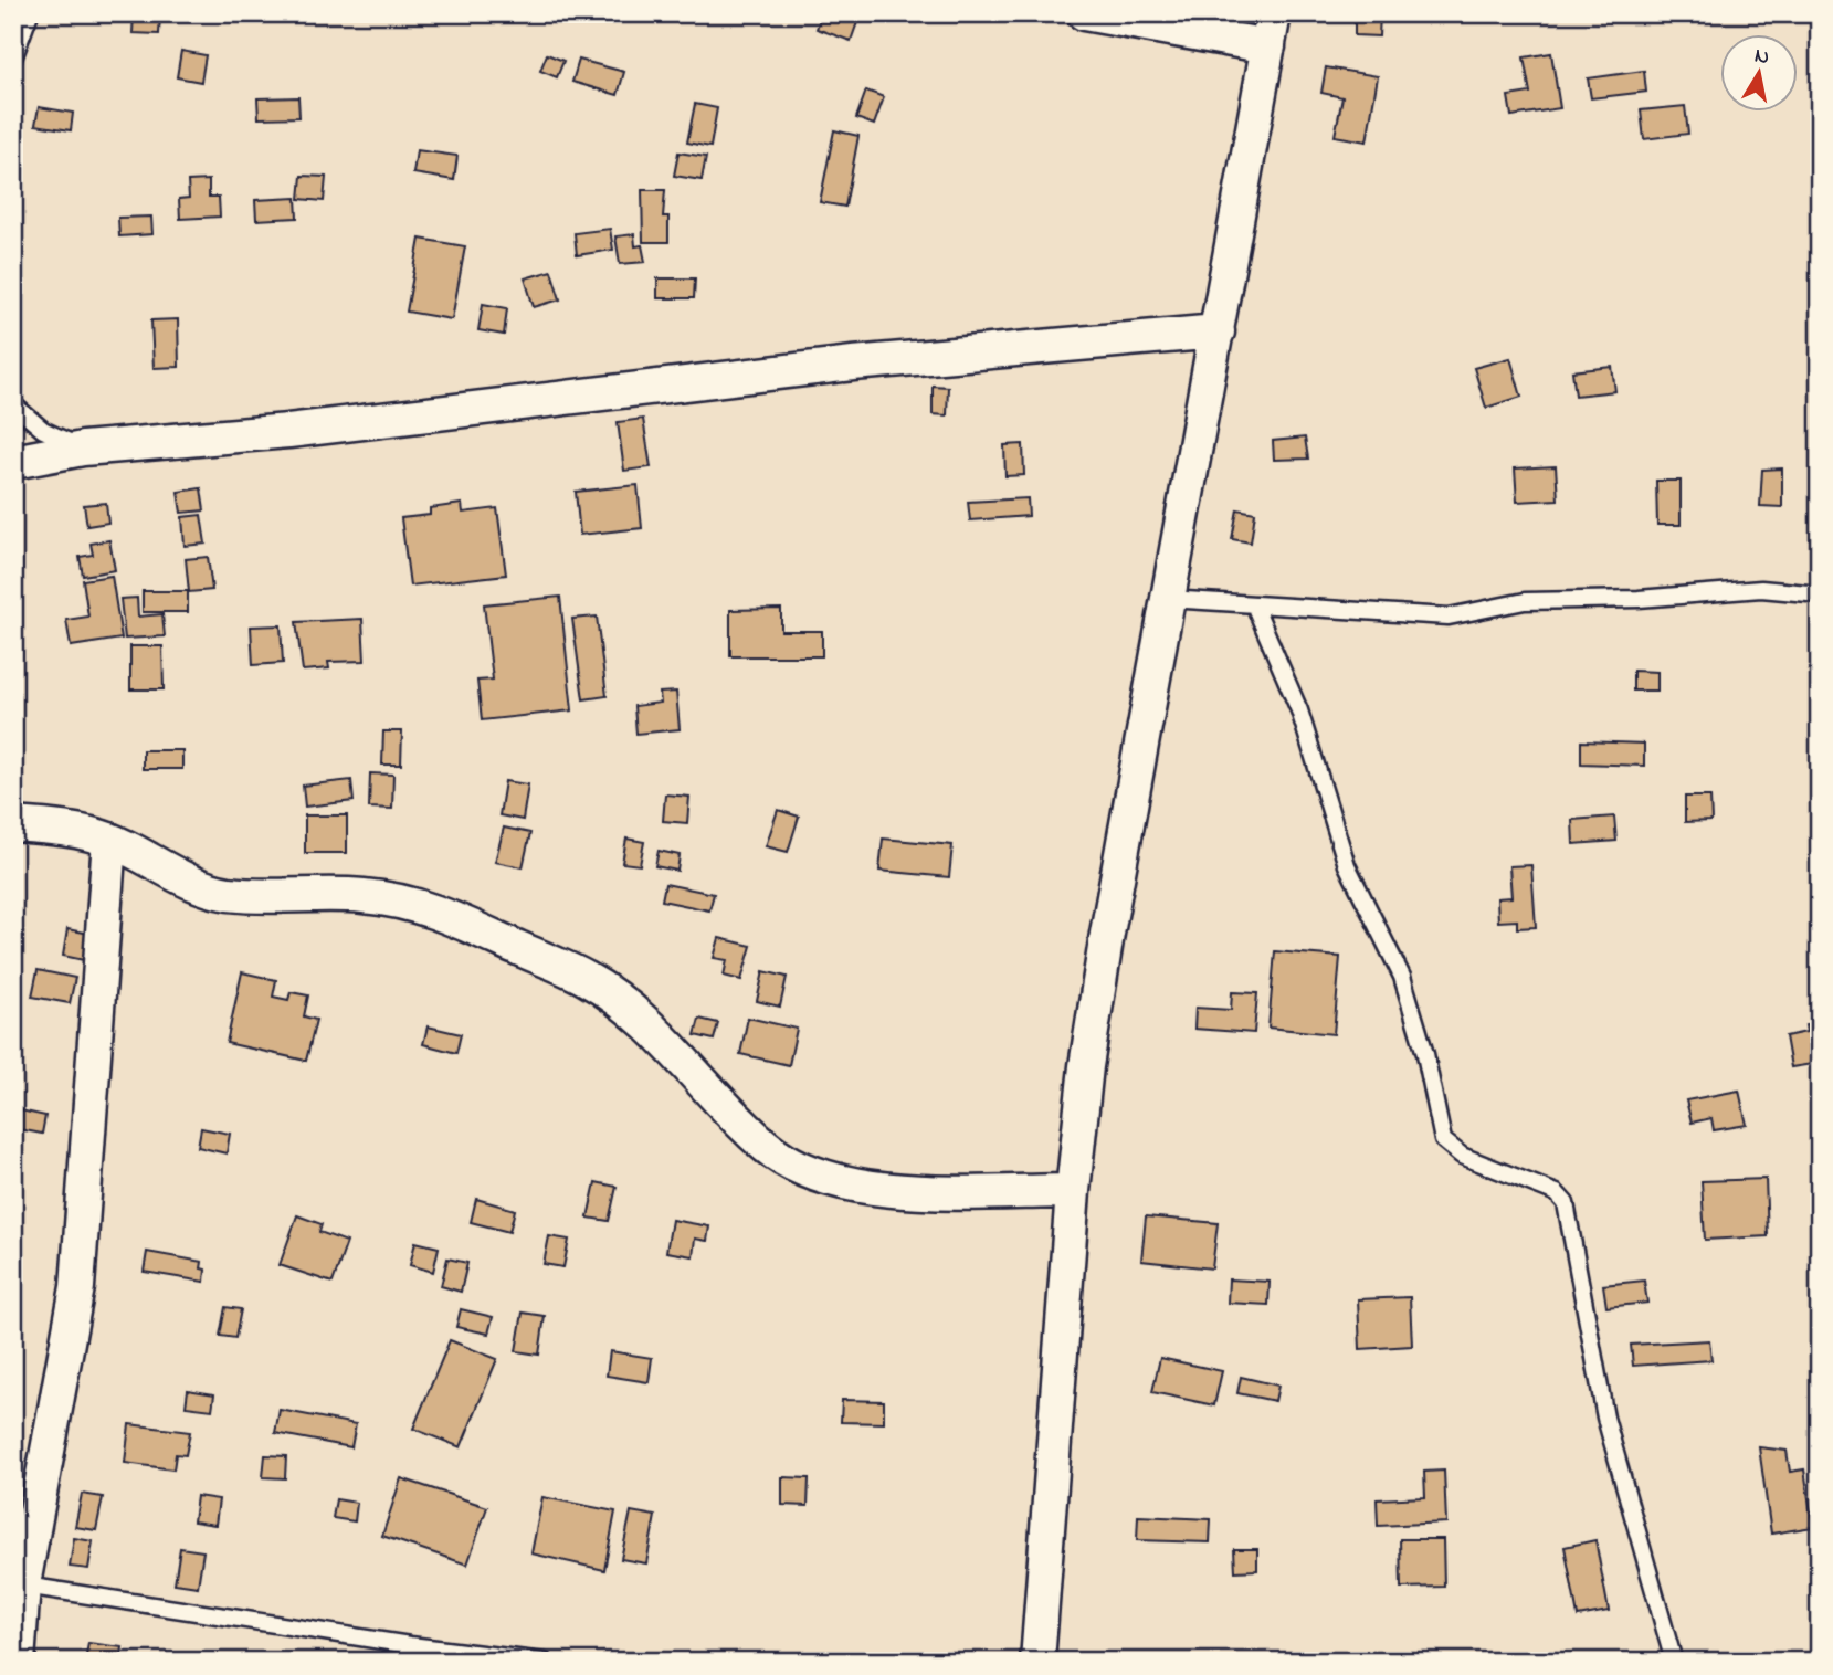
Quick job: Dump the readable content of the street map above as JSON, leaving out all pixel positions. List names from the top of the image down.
{
  "north": "top"
}
